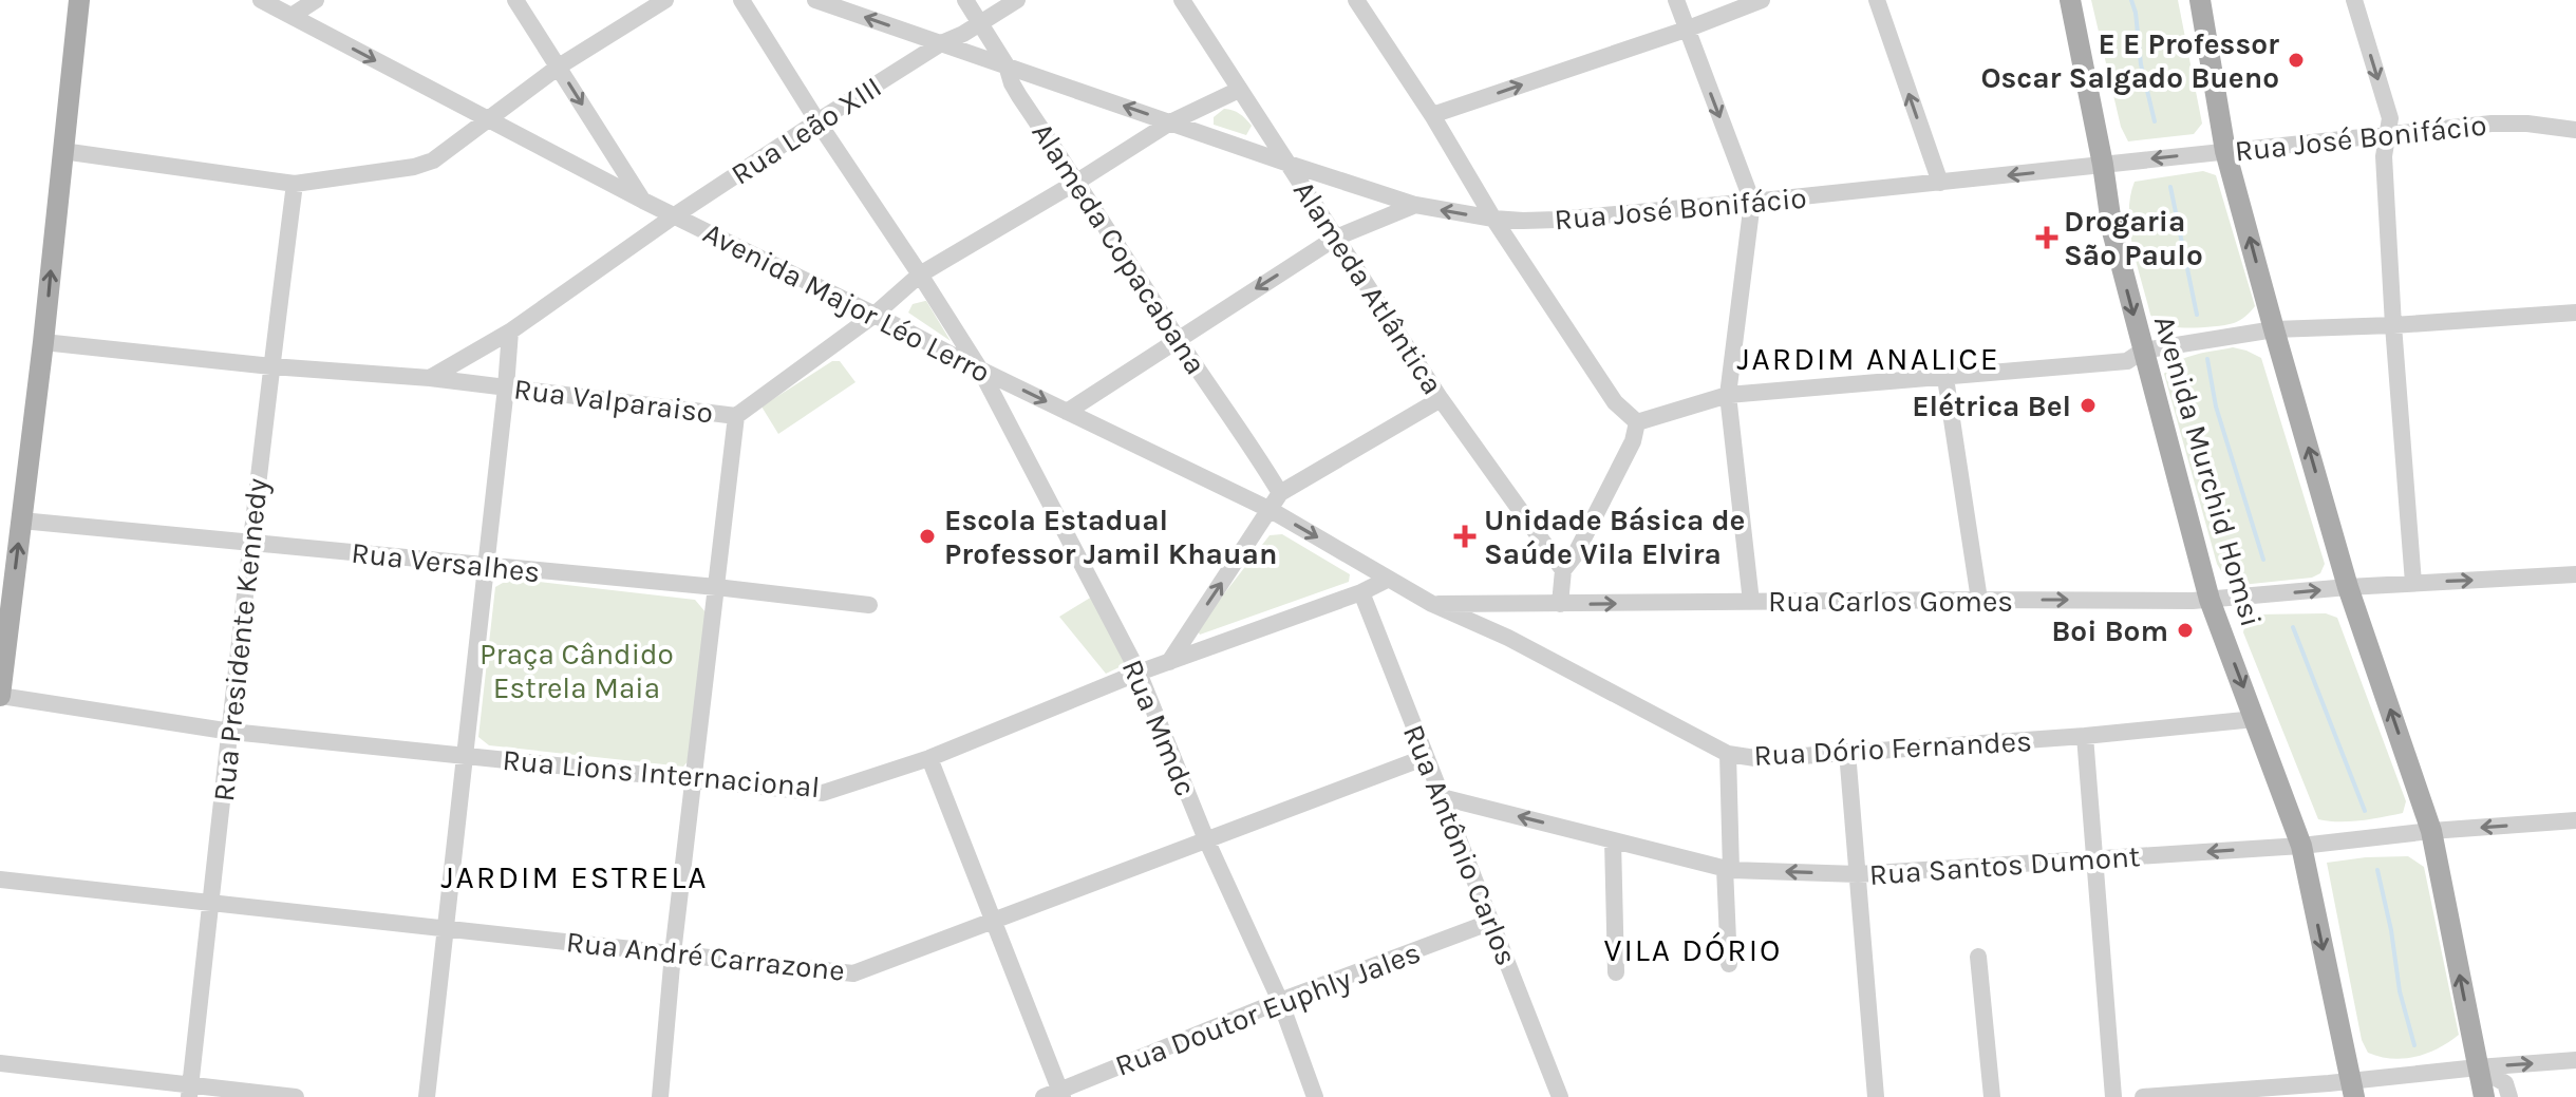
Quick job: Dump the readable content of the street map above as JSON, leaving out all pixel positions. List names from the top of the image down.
{
  "streets": {
    "main road": ["Avenida Murchid Homsi"],
    "street": [
      "Rua Leão XIII",
      "Rua José Bonifácio",
      "Alameda Copacabana",
      "Alameda Atlântica",
      "Avenida Major Léo Lerro",
      "Rua Valparaiso",
      "Rua Versalhes",
      "Rua Carlos Gomes",
      "Rua Presidente Kennedy",
      "Rua Mmdc",
      "Rua Dório Fernandes",
      "Rua Lions Internacional",
      "Rua Antônio Carlos",
      "Rua Santos Dumont",
      "Rua André Carrazone",
      "Rua Doutor Euphly Jales"
    ]
  },
  "crossings": [
    ["Rua Leão XIII", "Rua José Bonifácio"],
    ["Rua Leão XIII", "Alameda Copacabana"],
    ["Rua Leão XIII", "Avenida Major Léo Lerro"],
    ["Rua Leão XIII", "Rua Valparaiso"],
    ["Rua Leão XIII", "Rua Mmdc"],
    ["Rua José Bonifácio", "Alameda Copacabana"],
    ["Rua José Bonifácio", "Alameda Atlântica"],
    ["Rua José Bonifácio", "Rua Valparaiso"],
    ["Rua José Bonifácio", "Avenida Murchid Homsi"],
    ["Alameda Copacabana", "Rua Valparaiso"],
    ["Alameda Atlântica", "Rua Valparaiso"],
    ["Avenida Major Léo Lerro", "Rua Valparaiso"],
    ["Avenida Major Léo Lerro", "Rua Carlos Gomes"],
    ["Avenida Major Léo Lerro", "Rua Mmdc"],
    ["Avenida Major Léo Lerro", "Rua Dório Fernandes"],
    ["Avenida Major Léo Lerro", "Rua Lions Internacional"],
    ["Rua Valparaiso", "Rua Presidente Kennedy"],
    ["Rua Valparaiso", "Rua Mmdc"],
    ["Avenida Murchid Homsi", "Rua Carlos Gomes"],
    ["Avenida Murchid Homsi", "Rua Dório Fernandes"],
    ["Avenida Murchid Homsi", "Rua Santos Dumont"],
    ["Rua Versalhes", "Rua Presidente Kennedy"],
    ["Rua Carlos Gomes", "Rua Dório Fernandes"],
    ["Rua Presidente Kennedy", "Rua Lions Internacional"],
    ["Rua Presidente Kennedy", "Rua André Carrazone"],
    ["Rua Mmdc", "Rua Lions Internacional"],
    ["Rua Mmdc", "Rua André Carrazone"],
    ["Rua Mmdc", "Rua Doutor Euphly Jales"],
    ["Rua Lions Internacional", "Rua Antônio Carlos"],
    ["Rua Antônio Carlos", "Rua Santos Dumont"],
    ["Rua Antônio Carlos", "Rua André Carrazone"],
    ["Rua Antônio Carlos", "Rua Doutor Euphly Jales"]
  ],
  "one_way": ["Rua José Bonifácio", "Rua Carlos Gomes", "Rua Santos Dumont"],
  "districts": ["JARDIM ANALICE", "JARDIM ESTRELA", "VILA DÓRIO"],
  "parks": ["Praça Cândido Estrela Maia"],
  "places": {
    "other": [
      "E E Professor Oscar Salgado Bueno",
      "Elétrica Bel",
      "Escola Estadual Professor Jamil Khauan",
      "Boi Bom"
    ],
    "health": ["Drogaria São Paulo", "Unidade Básica de Saúde Vila Elvira"]
  }
}
